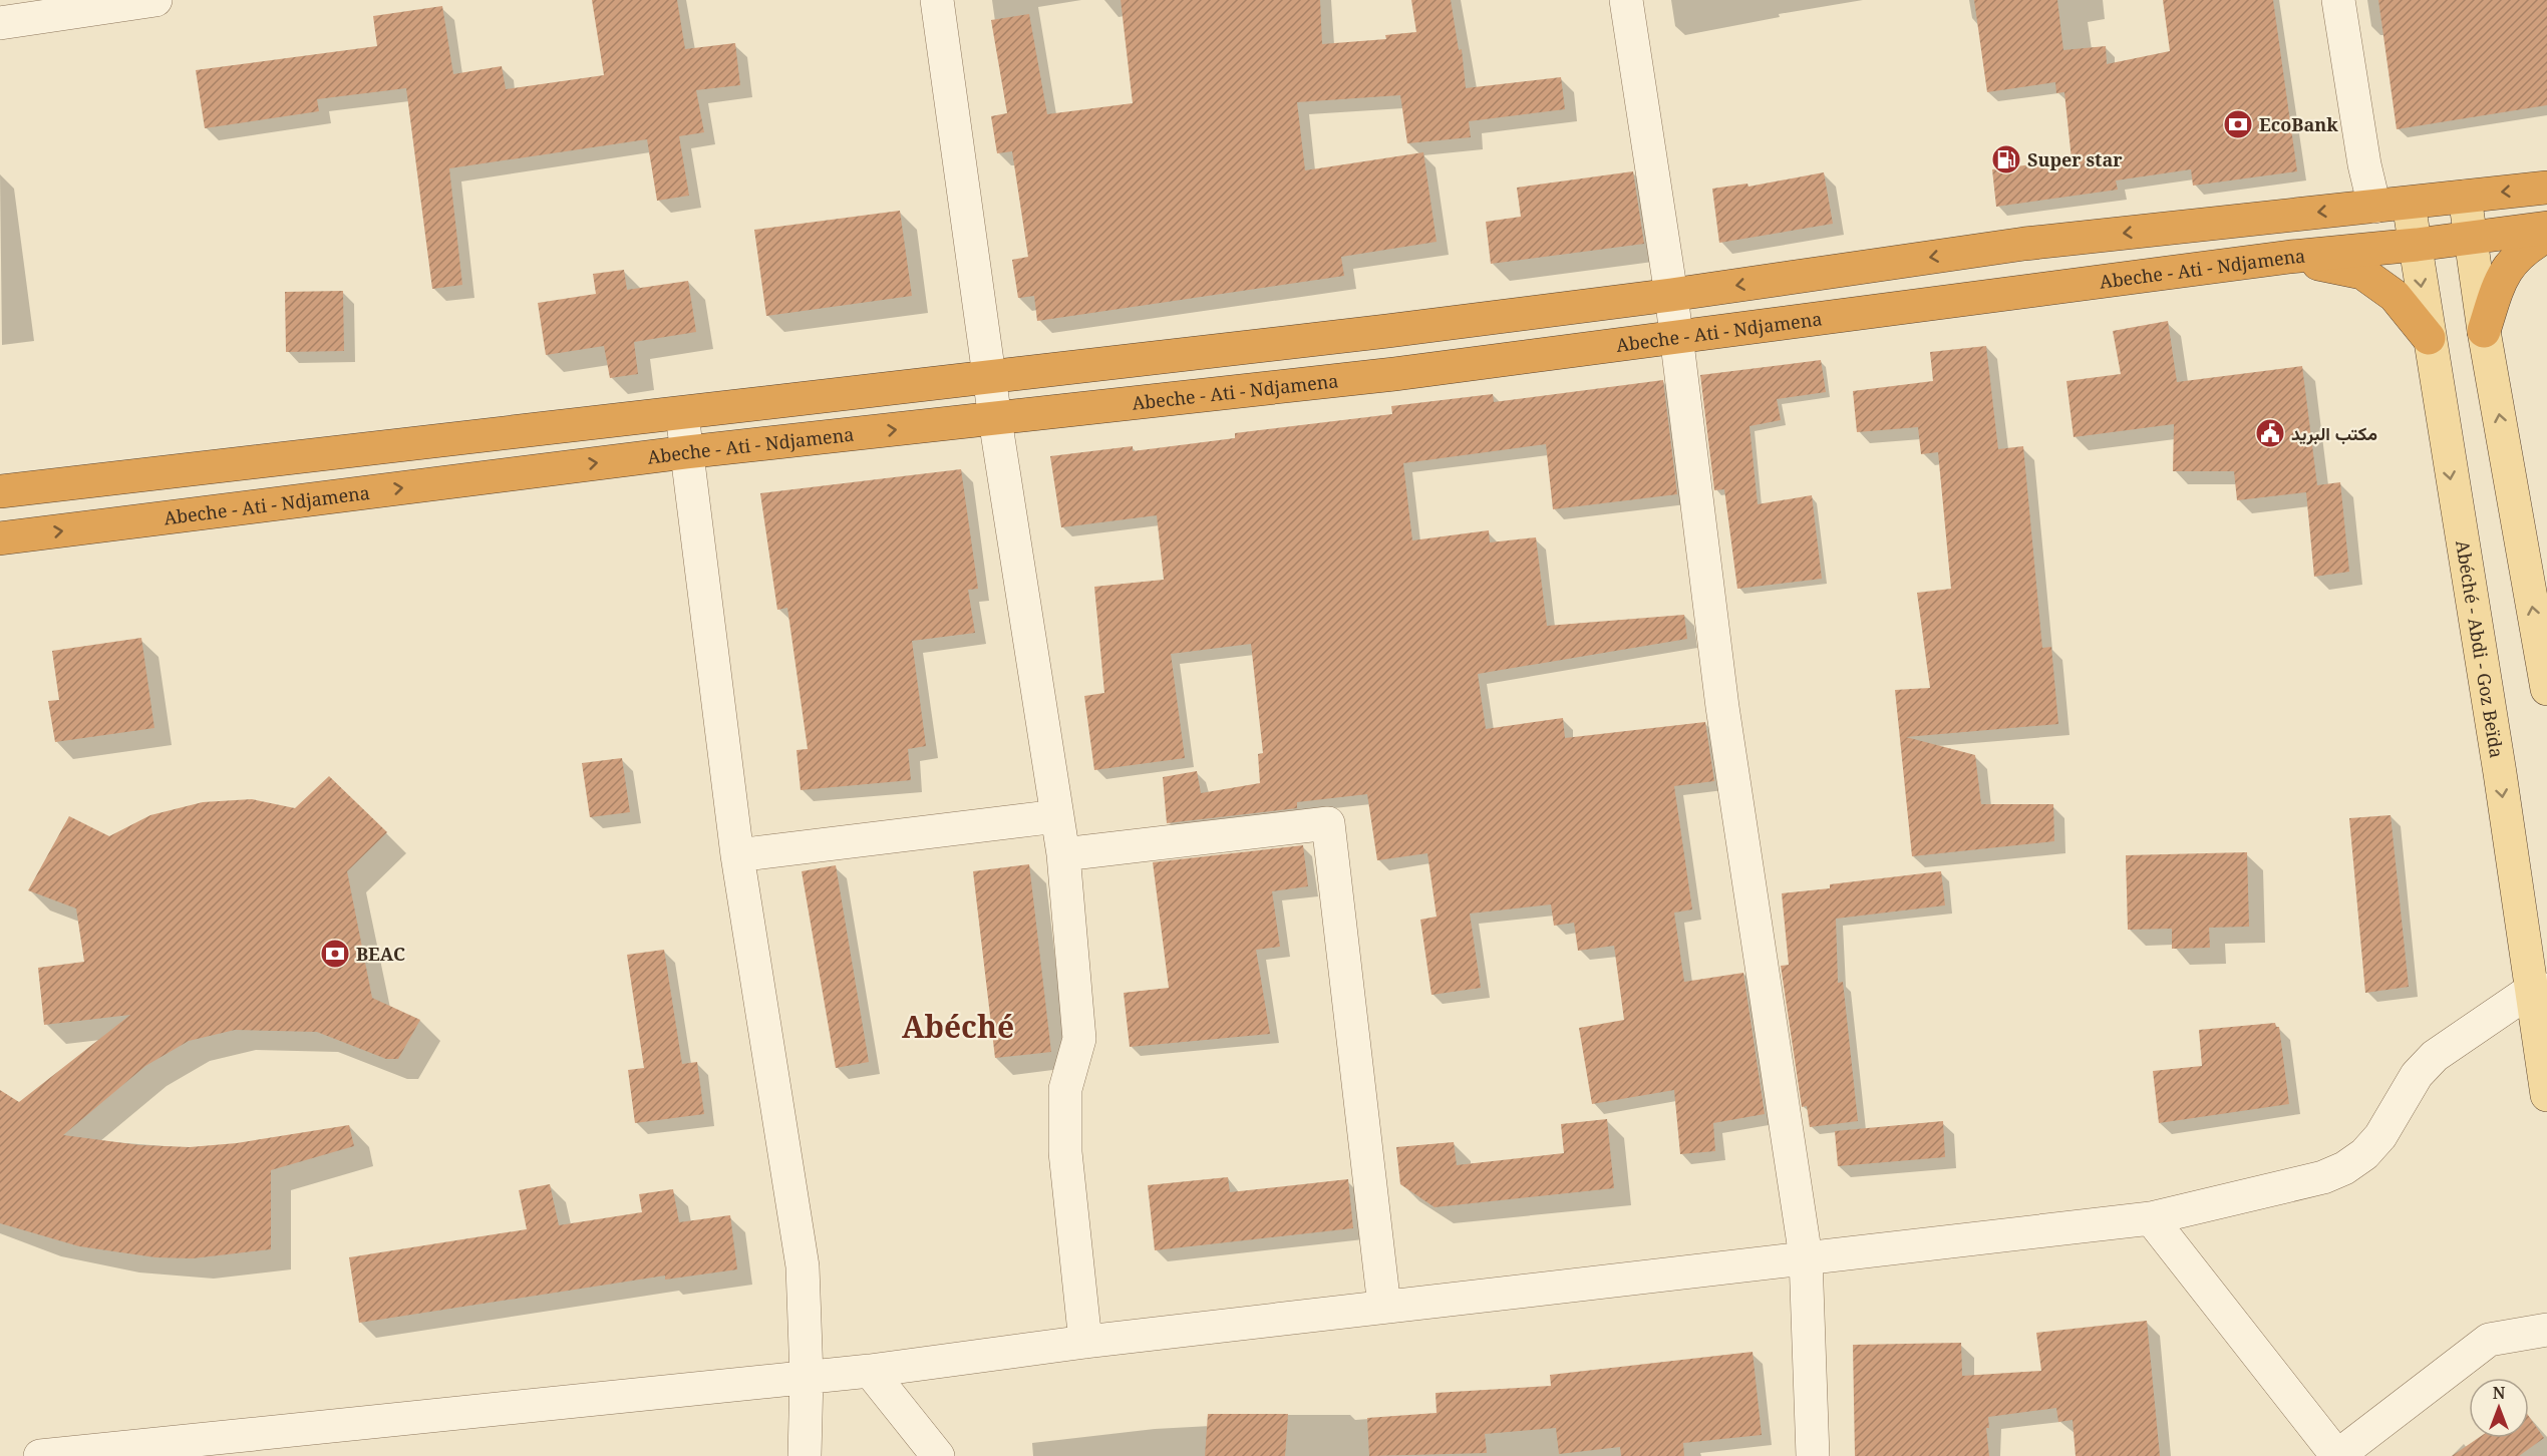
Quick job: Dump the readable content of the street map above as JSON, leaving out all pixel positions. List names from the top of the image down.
{
  "streets": {
    "highway": ["Abeche - Ati - Ndjamena"],
    "main road": ["Abéché - Abdi - Goz Beïda"]
  },
  "crossings": [
    ["Abeche - Ati - Ndjamena", "Abéché - Abdi - Goz Beïda"]
  ],
  "districts": ["Abéché"],
  "places": {
    "bank": ["EcoBank", "BEAC"],
    "fuel station": ["Super star"],
    "public building": ["مكتب البريد"]
  },
  "north": "top"
}
